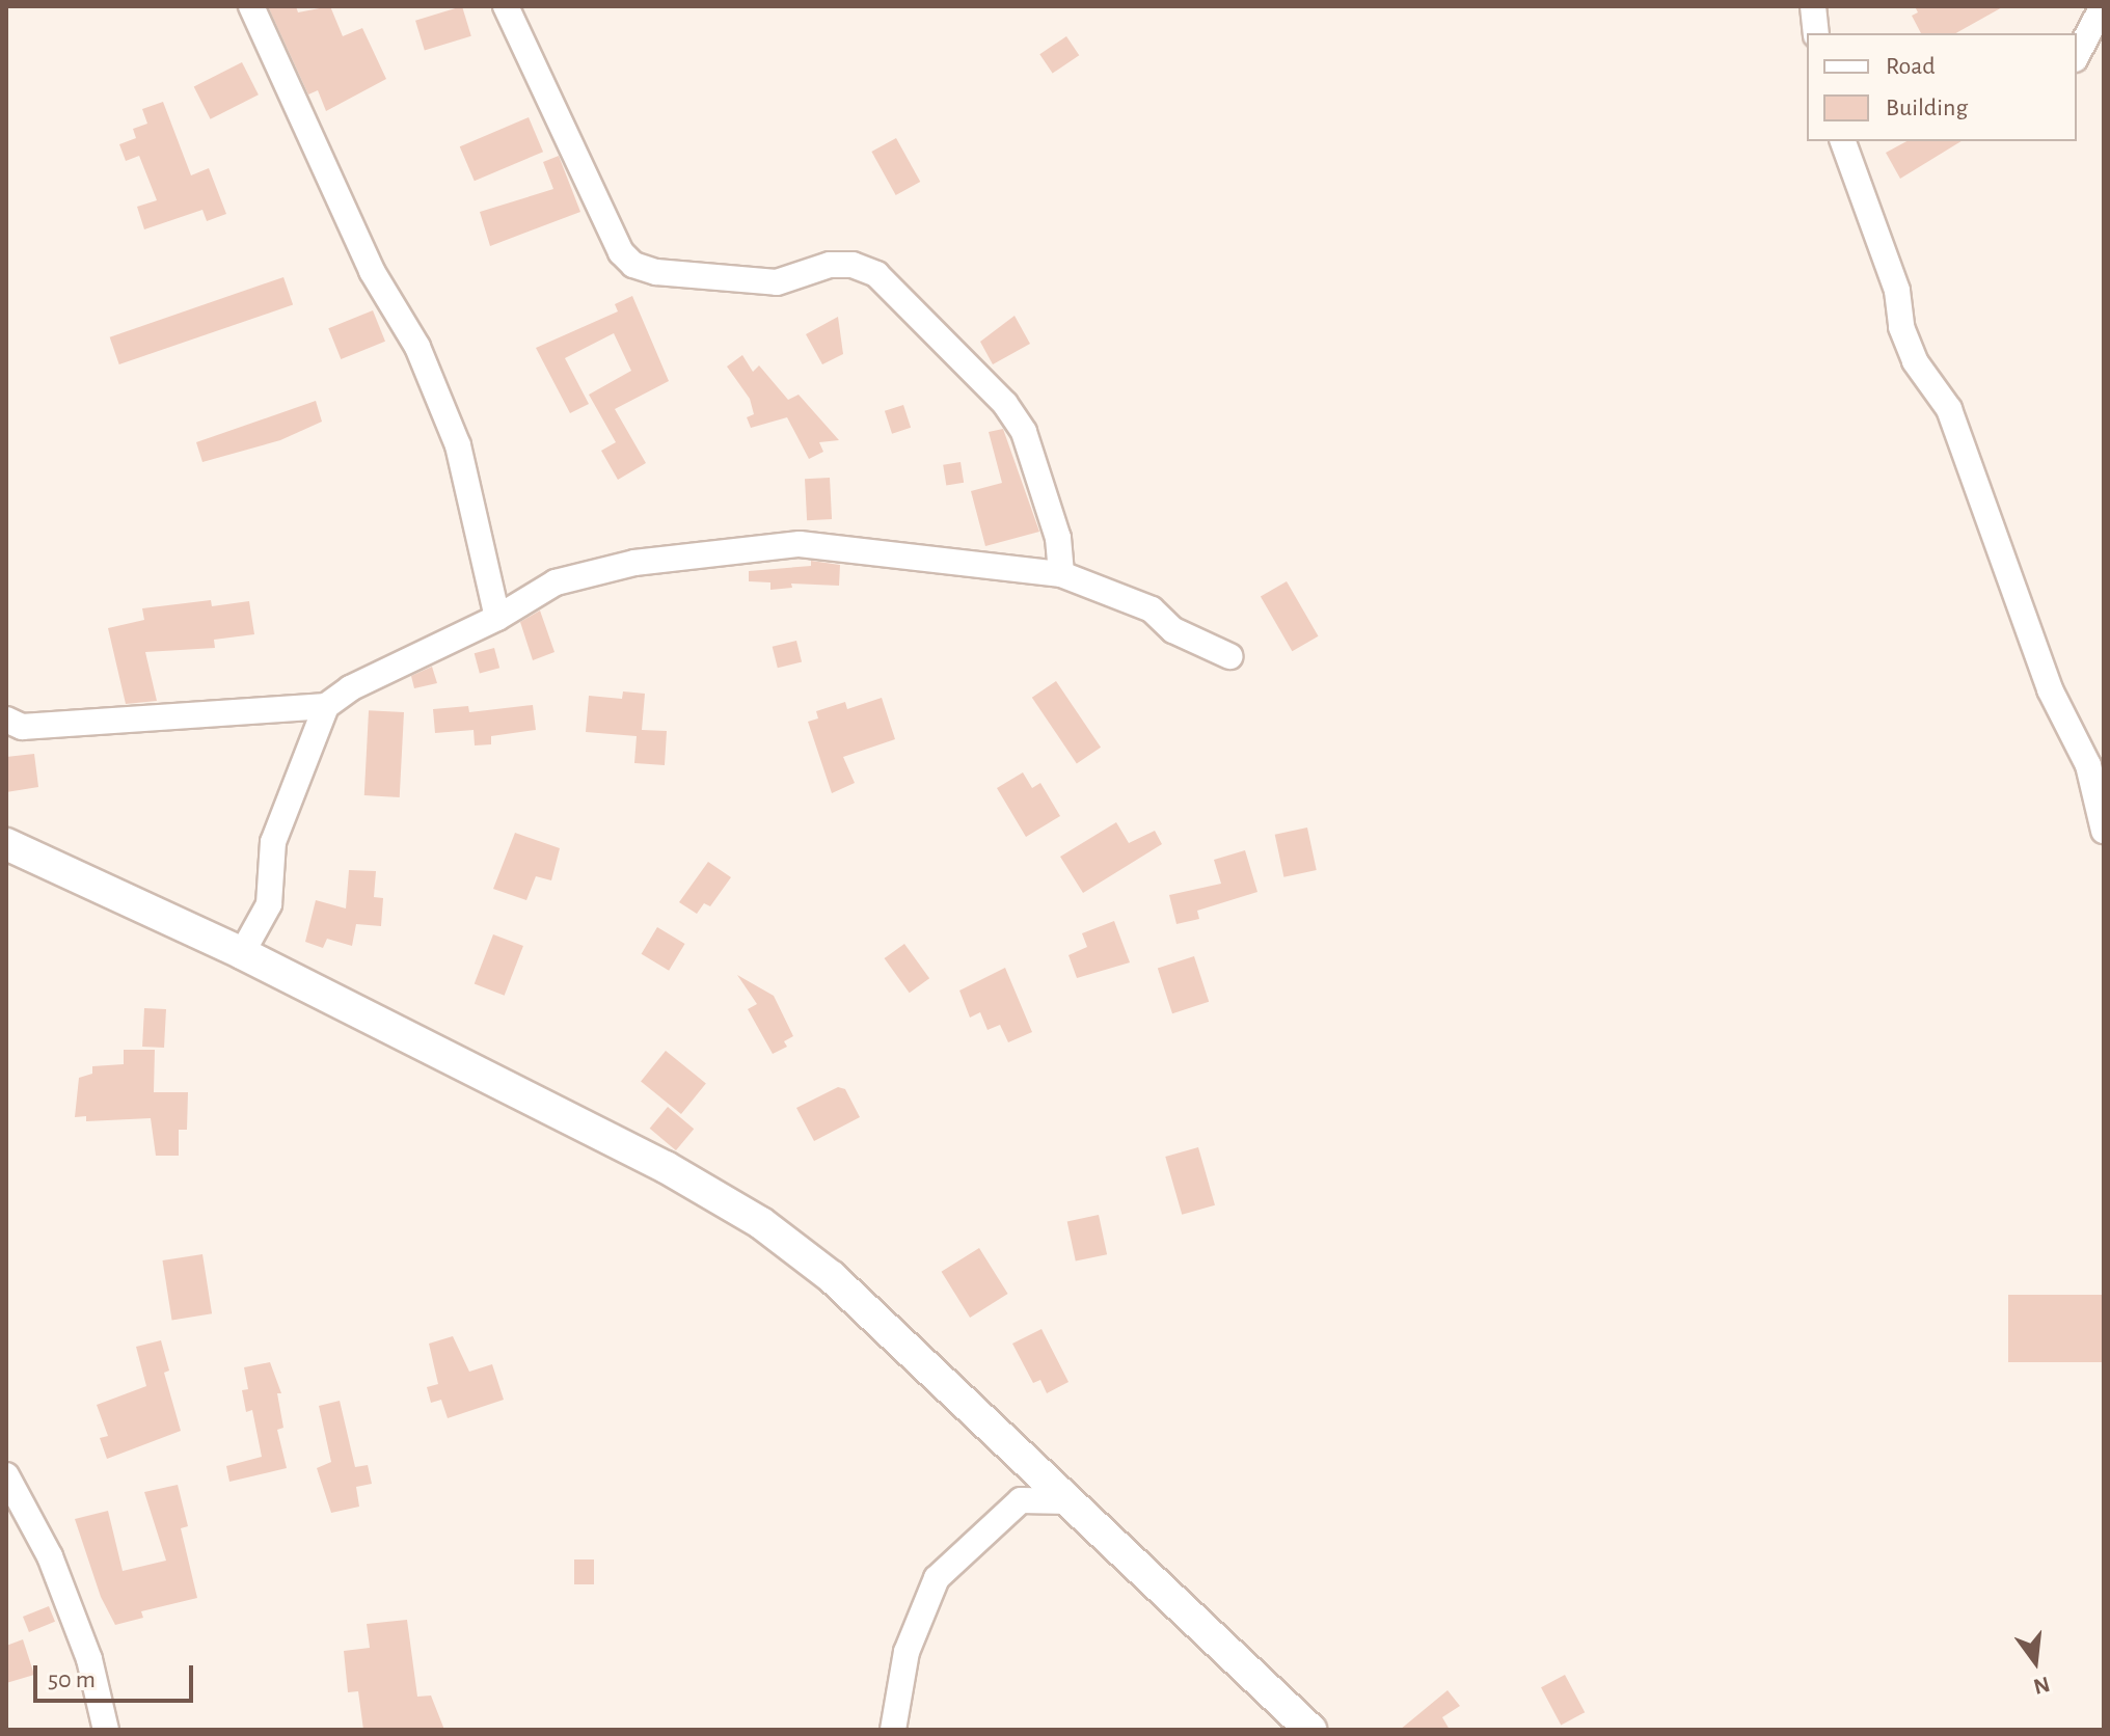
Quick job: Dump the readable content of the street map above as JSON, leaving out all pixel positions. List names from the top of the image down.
{
  "legend": ["Road", "Building"],
  "scale_bar": "50 m",
  "north": "bottom"
}
